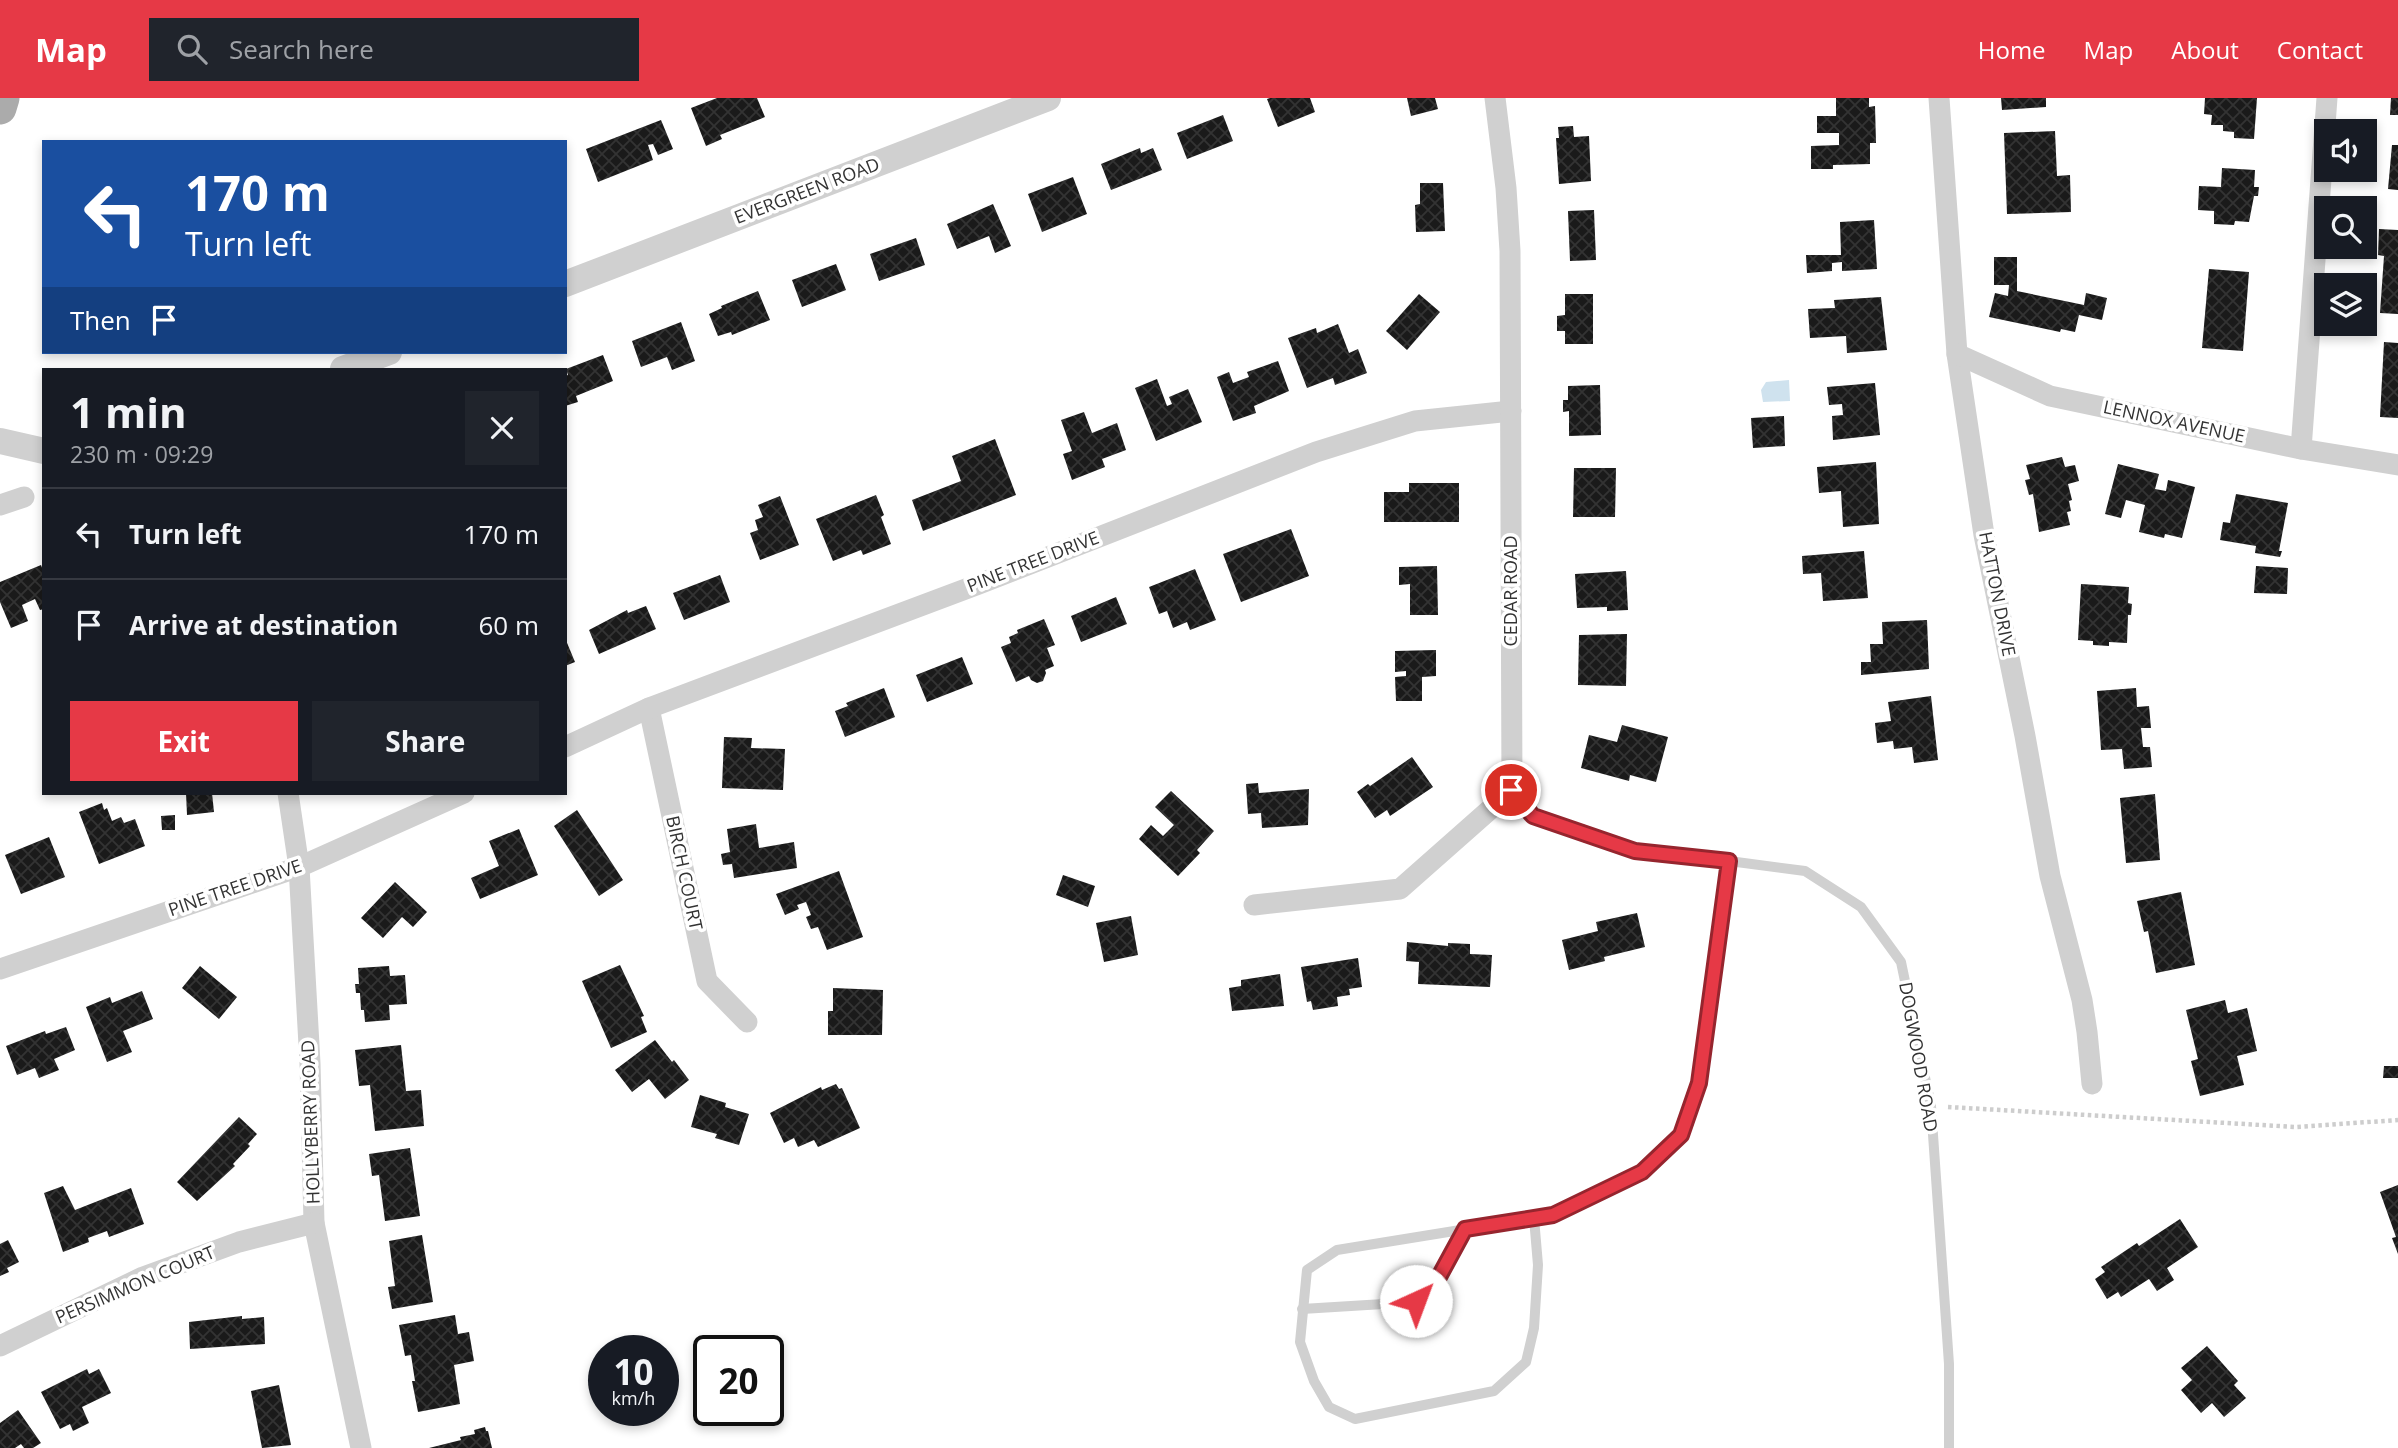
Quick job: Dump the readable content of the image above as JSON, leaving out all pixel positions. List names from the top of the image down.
{
  "streets": {
    "street": [
      "EVERGREEN ROAD",
      "LENNOX AVENUE",
      "PINE TREE DRIVE",
      "CEDAR ROAD",
      "HATTON DRIVE",
      "BIRCH COURT",
      "HOLLYBERRY ROAD",
      "PERSIMMON COURT"
    ],
    "lane": ["DOGWOOD ROAD"]
  },
  "crossings": [
    ["LENNOX AVENUE", "HATTON DRIVE"],
    ["PINE TREE DRIVE", "CEDAR ROAD"],
    ["PINE TREE DRIVE", "BIRCH COURT"],
    ["PINE TREE DRIVE", "HOLLYBERRY ROAD"],
    ["CEDAR ROAD", "DOGWOOD ROAD"],
    ["HOLLYBERRY ROAD", "PERSIMMON COURT"]
  ],
  "page": {
    "header": "Map",
    "search": "Search here",
    "nav": [
      "Home",
      "Map",
      "About",
      "Contact"
    ],
    "turn": ["170 m", "Turn left"],
    "then": "Then",
    "heading": ["1 min", "230 m · 09:29"],
    "list": [
      {
        "name": "Turn left",
        "value": "170 m"
      },
      {
        "name": "Arrive at destination",
        "value": "60 m"
      }
    ],
    "buttons": ["Exit", "Share"],
    "speed": "10 km/h",
    "limit": "20"
  }
}
